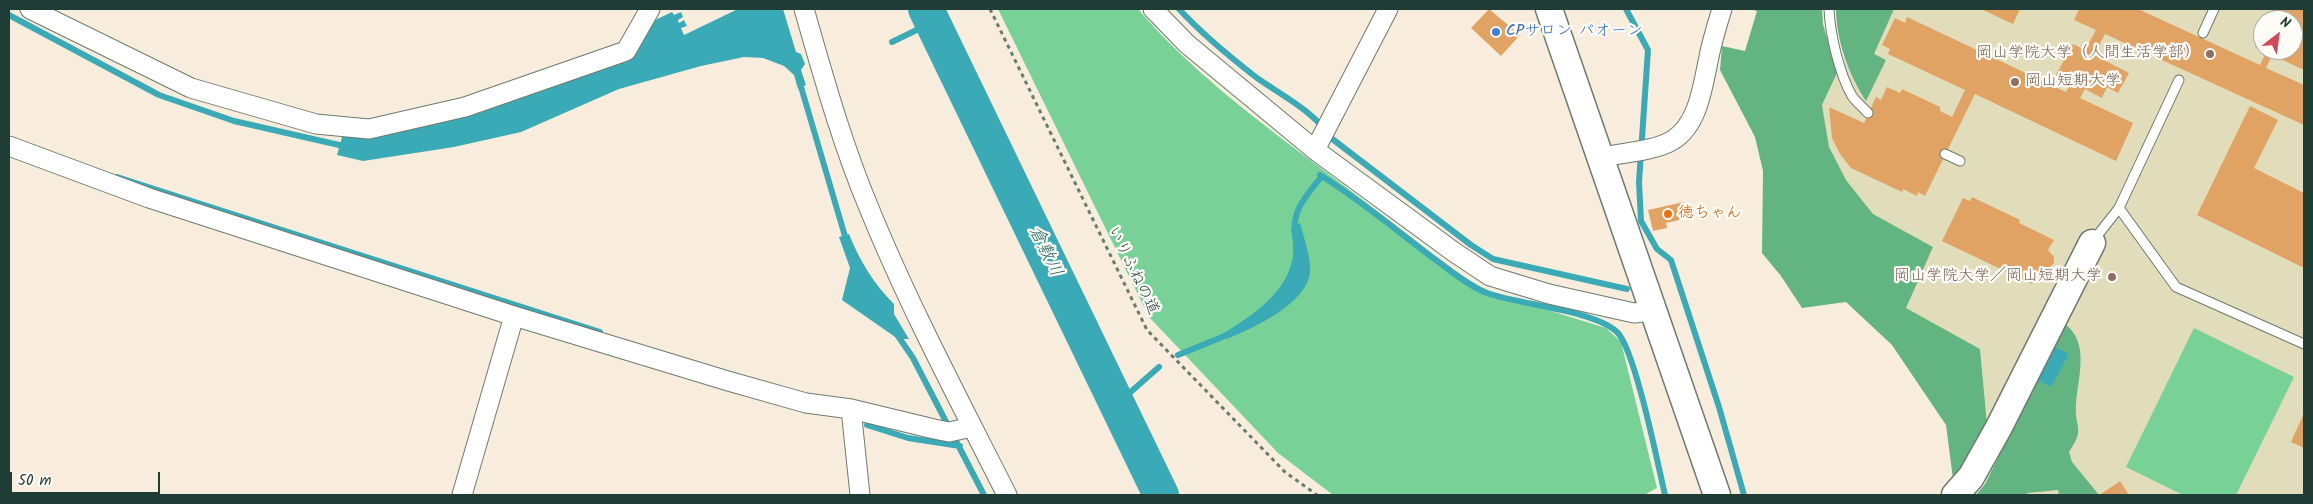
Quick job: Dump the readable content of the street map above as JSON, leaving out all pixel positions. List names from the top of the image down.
{
  "streets": {
    "path": ["いりふねの道"]
  },
  "water": ["倉敷川"],
  "places": [
    "CPサロン パオーン",
    "岡山学院大学（人間生活学部）",
    "岡山短期大学",
    "徳ちゃん",
    "岡山学院大学／岡山短期大学"
  ],
  "scale_bar": "50 m",
  "north": "top right"
}
